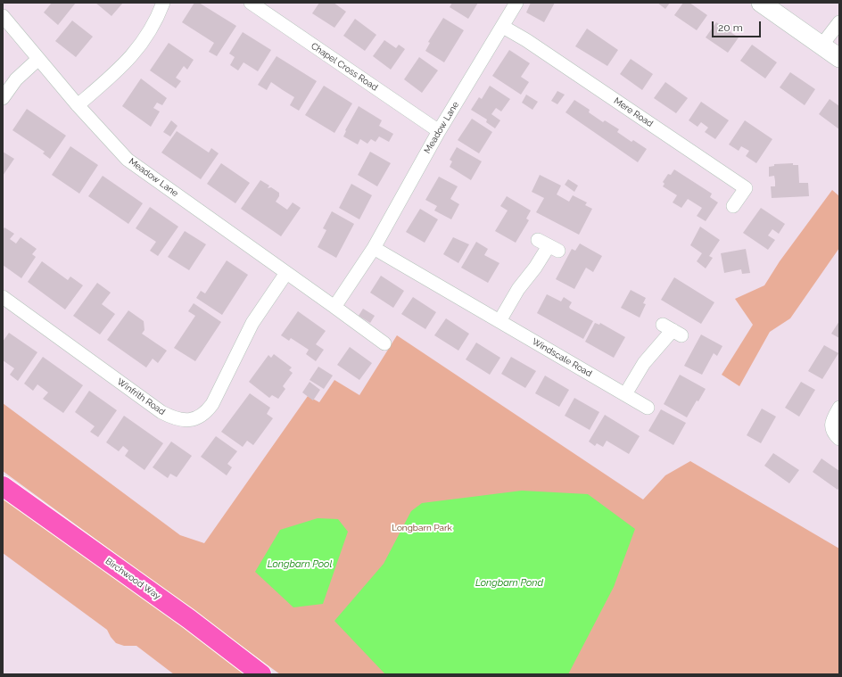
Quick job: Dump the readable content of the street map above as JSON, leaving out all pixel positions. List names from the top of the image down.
{
  "streets": {
    "main road": ["Birchwood Way"],
    "street": [
      "Chapel Cross Road",
      "Mere Road",
      "Meadow Lane",
      "Windscale Road",
      "Winfrith Road"
    ]
  },
  "crossings": [
    ["Chapel Cross Road", "Meadow Lane"],
    ["Mere Road", "Meadow Lane"],
    ["Meadow Lane", "Windscale Road"],
    ["Meadow Lane", "Winfrith Road"]
  ],
  "water": ["Longbarn Pool", "Longbarn Pond"],
  "parks": ["Longbarn Park"],
  "scale_bar": "20 m"
}
